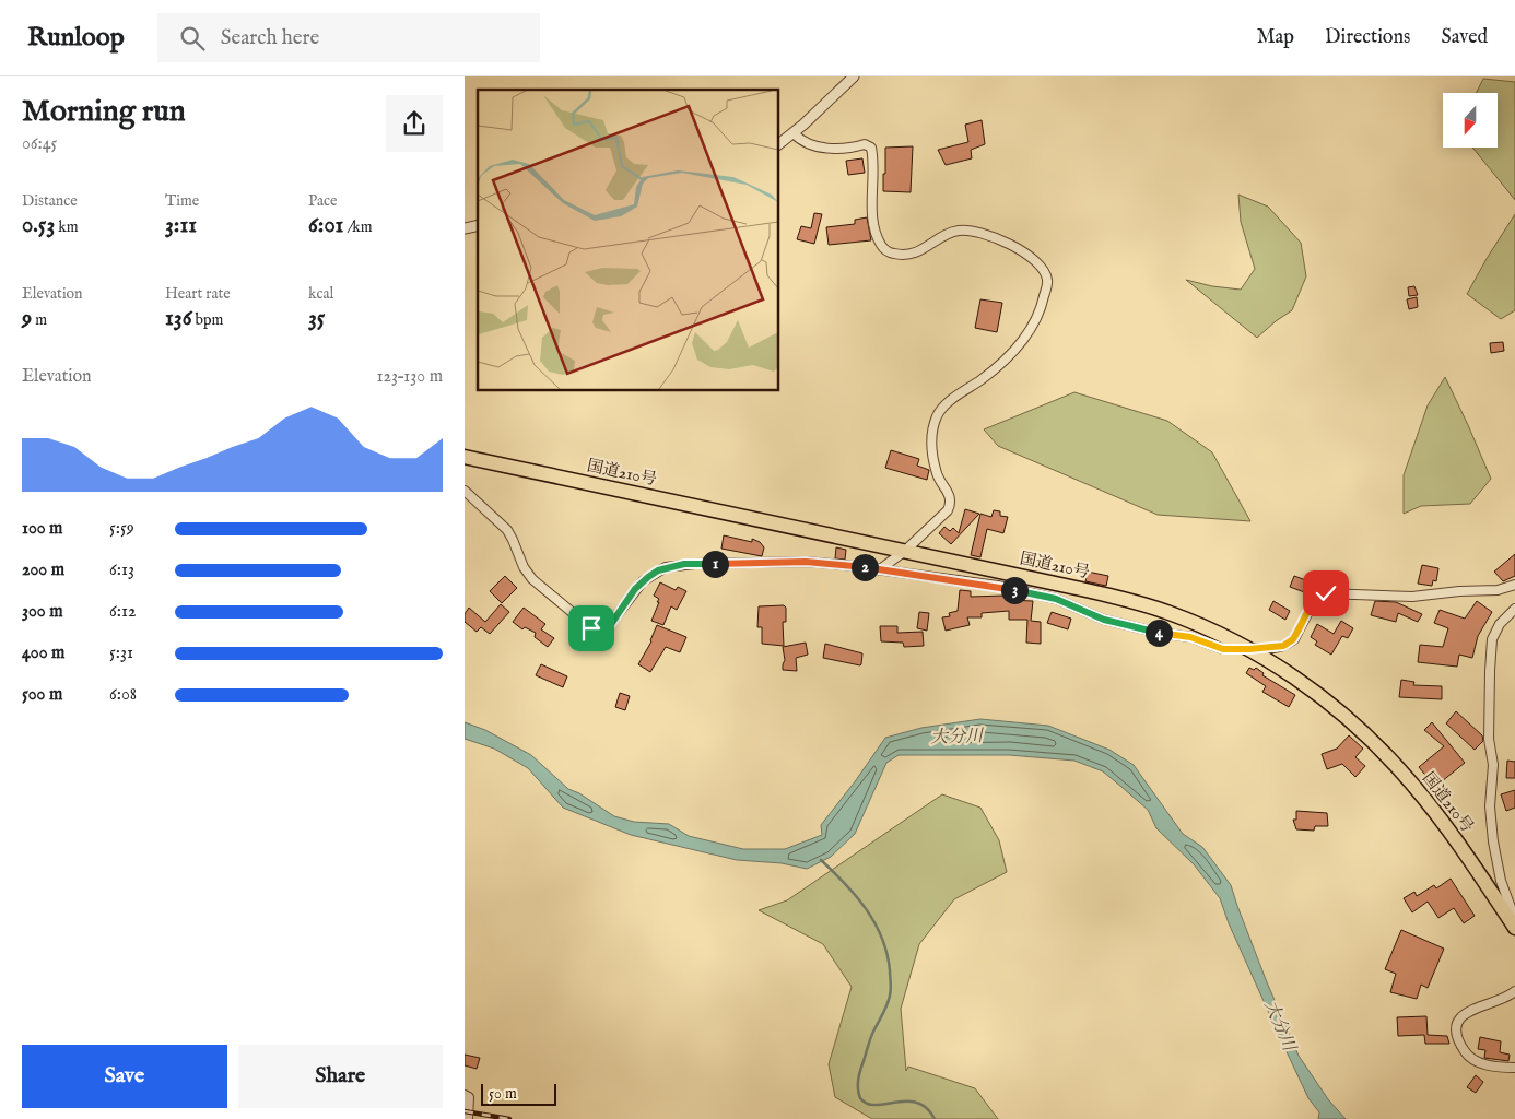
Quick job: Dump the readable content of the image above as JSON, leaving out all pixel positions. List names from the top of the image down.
{
  "streets": {
    "highway": ["国道210号"]
  },
  "water": ["大分川"],
  "scale_bar": "50 m",
  "north": "bottom",
  "page": {
    "header": "Runloop",
    "search": "Search here",
    "nav": ["Map", "Directions", "Saved"],
    "heading": ["Morning run", "06:45"],
    "stats": [
      ["Distance", "0.53 km"],
      ["Time", "3:11"],
      ["Pace", "6:01 /km"],
      ["Elevation", "9 m"],
      ["Heart rate", "136 bpm"],
      ["kcal", "35"]
    ],
    "chart": ["Elevation", "123–130 m"],
    "list": [
      {
        "name": "100 m",
        "note": "5:59"
      },
      {
        "name": "200 m",
        "note": "6:13"
      },
      {
        "name": "300 m",
        "note": "6:12"
      },
      {
        "name": "400 m",
        "note": "5:31"
      },
      {
        "name": "500 m",
        "note": "6:08"
      }
    ],
    "pins": [
      "1",
      "2",
      "3",
      "4"
    ],
    "buttons": ["Save", "Share"],
    "scale": "50 m"
  }
}
